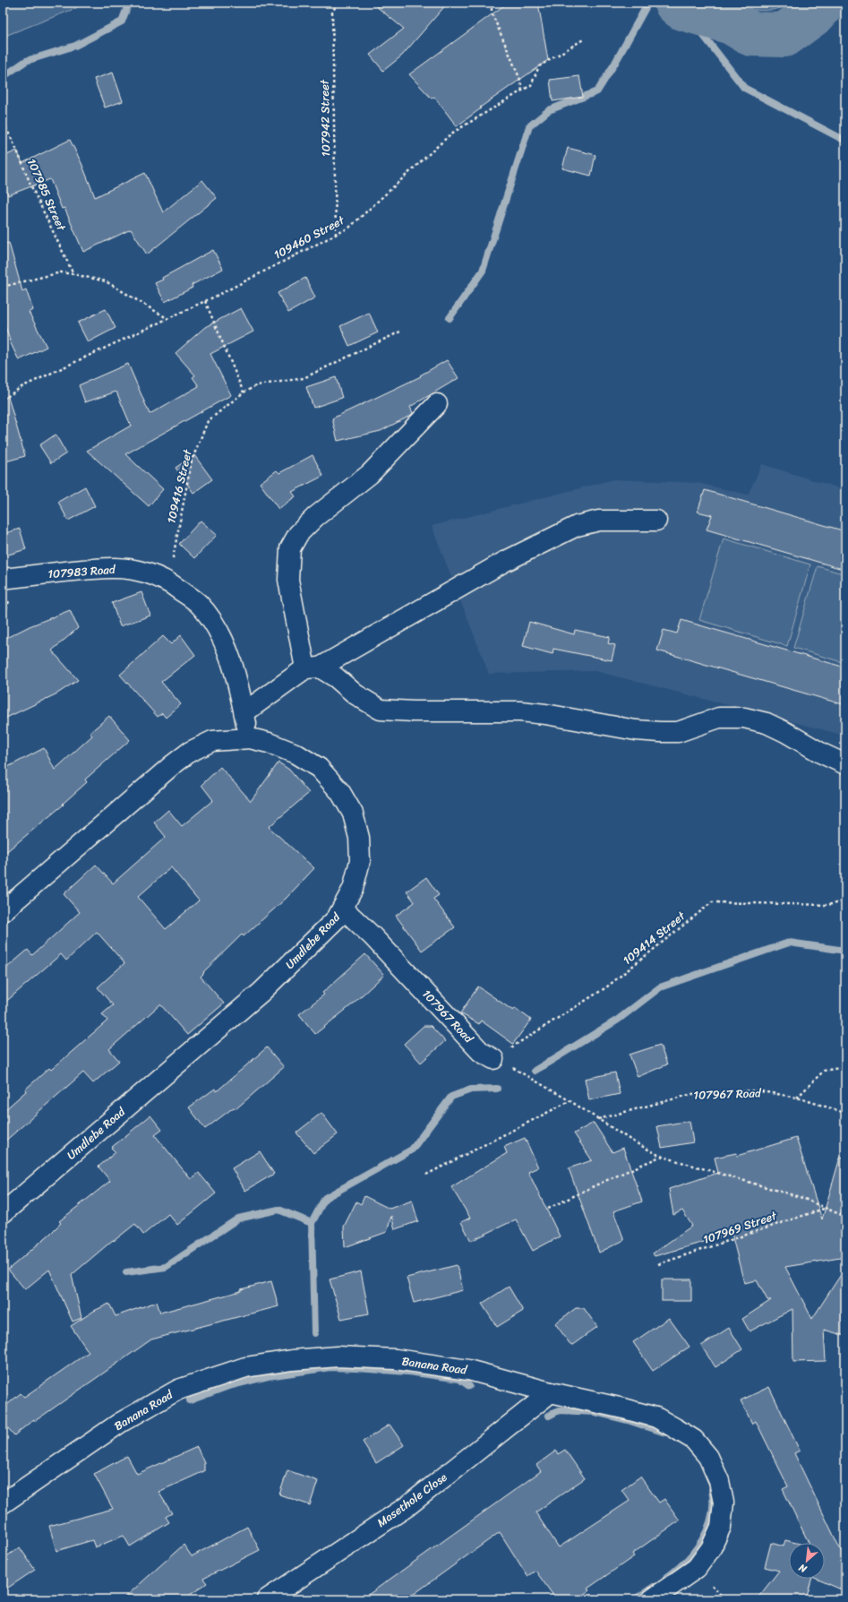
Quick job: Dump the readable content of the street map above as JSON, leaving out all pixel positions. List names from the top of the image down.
{
  "streets": {
    "street": [
      "107983 Road",
      "Umdlebe Road",
      "107967 Road",
      "Banana Road",
      "Masethole Close"
    ],
    "path": [
      "107942 Street",
      "107985 Street",
      "109460 Street",
      "109416 Street",
      "109414 Street",
      "107969 Street"
    ]
  },
  "crossings": [
    ["107942 Street", "109460 Street"],
    ["109416 Street", "107983 Road"],
    ["107983 Road", "Umdlebe Road"],
    ["109414 Street", "107967 Road"],
    ["Umdlebe Road", "107967 Road"],
    ["Banana Road", "Masethole Close"]
  ],
  "north": "bottom left"
}
